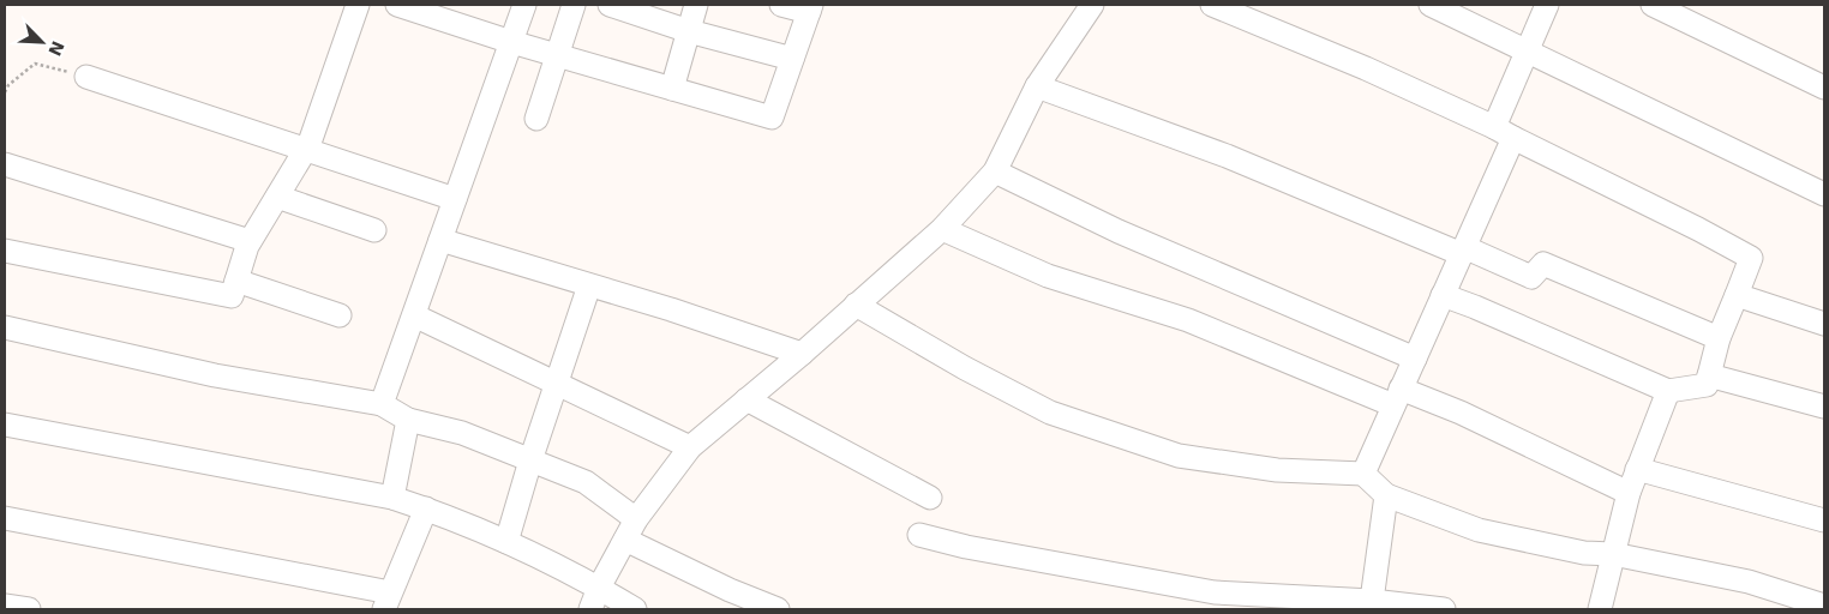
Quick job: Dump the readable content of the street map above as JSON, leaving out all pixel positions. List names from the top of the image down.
{
  "north": "bottom right"
}
